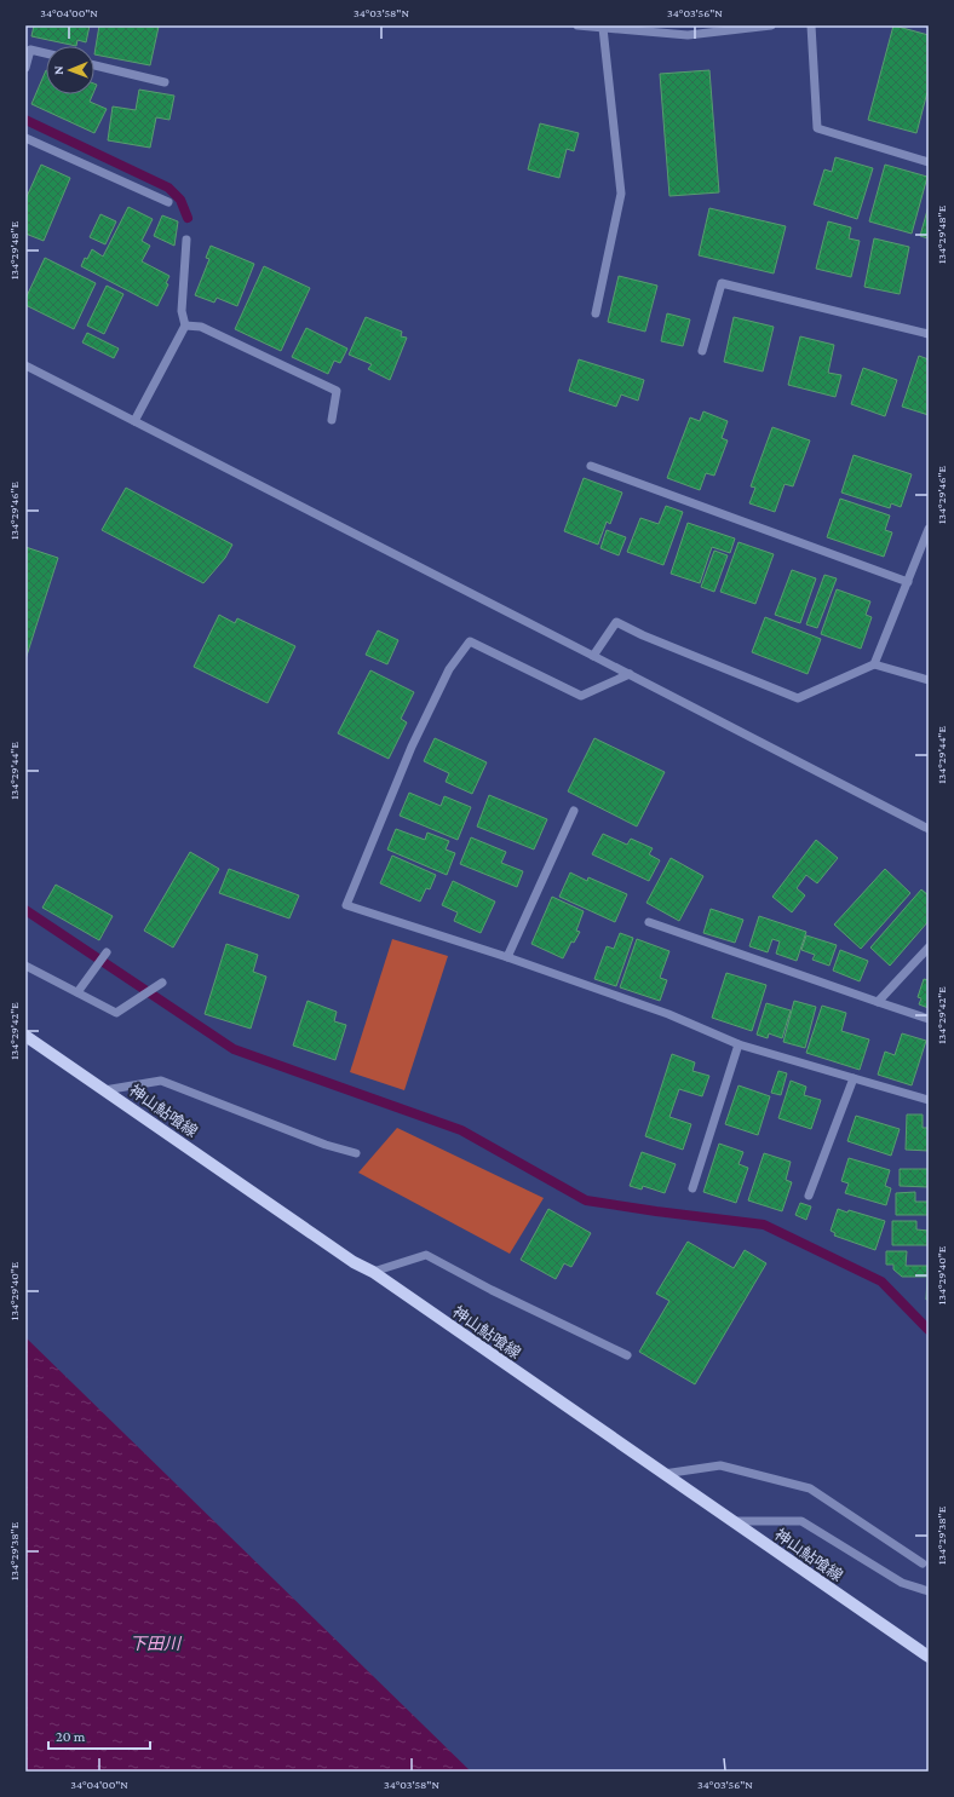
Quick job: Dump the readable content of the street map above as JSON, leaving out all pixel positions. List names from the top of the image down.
{
  "streets": {
    "main road": ["神山鮎喰線"]
  },
  "water": ["下田川"],
  "scale_bar": "20 m",
  "north": "left",
  "coordinates": [
    "34°04'00\"N",
    "34°03'58\"N",
    "34°03'56\"N",
    "134°29'48\"E",
    "134°29'46\"E",
    "134°29'44\"E",
    "134°29'42\"E",
    "134°29'40\"E",
    "134°29'38\"E"
  ]
}
